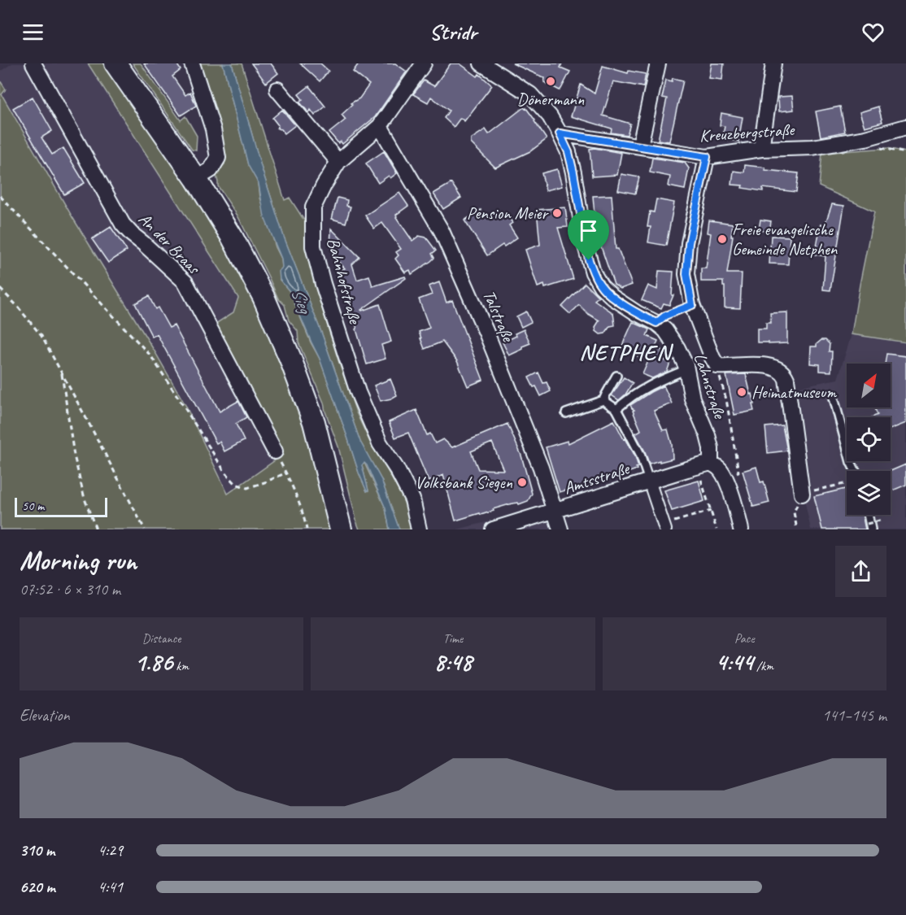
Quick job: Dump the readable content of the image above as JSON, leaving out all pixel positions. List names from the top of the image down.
{
  "streets": {
    "street": [
      "Kreuzbergstraße",
      "An der Braas",
      "Bahnhofstraße",
      "Talstraße",
      "Lahnstraße",
      "Amtsstraße"
    ]
  },
  "crossings": [
    ["Kreuzbergstraße", "Lahnstraße"],
    ["Bahnhofstraße", "Talstraße"],
    ["Talstraße", "Amtsstraße"],
    ["Lahnstraße", "Amtsstraße"]
  ],
  "districts": ["NETPHEN"],
  "water": ["Sieg"],
  "places": [
    "Dönermann",
    "Pension Meier",
    "Freie evangelische Gemeinde Netphen",
    "Heimatmuseum",
    "Volksbank Siegen"
  ],
  "scale_bar": "50 m",
  "north": "top right",
  "page": {
    "header": "Stridr",
    "scale": "50 m",
    "heading": ["Morning run", "07:52 · 6 × 310 m"],
    "stats": [
      ["Distance", "1.86 km"],
      ["Time", "8:48"],
      ["Pace", "4:44 /km"]
    ],
    "chart": ["Elevation", "141–145 m"],
    "list": [
      {
        "name": "310 m",
        "note": "4:29"
      },
      {
        "name": "620 m",
        "note": "4:41"
      }
    ]
  }
}
